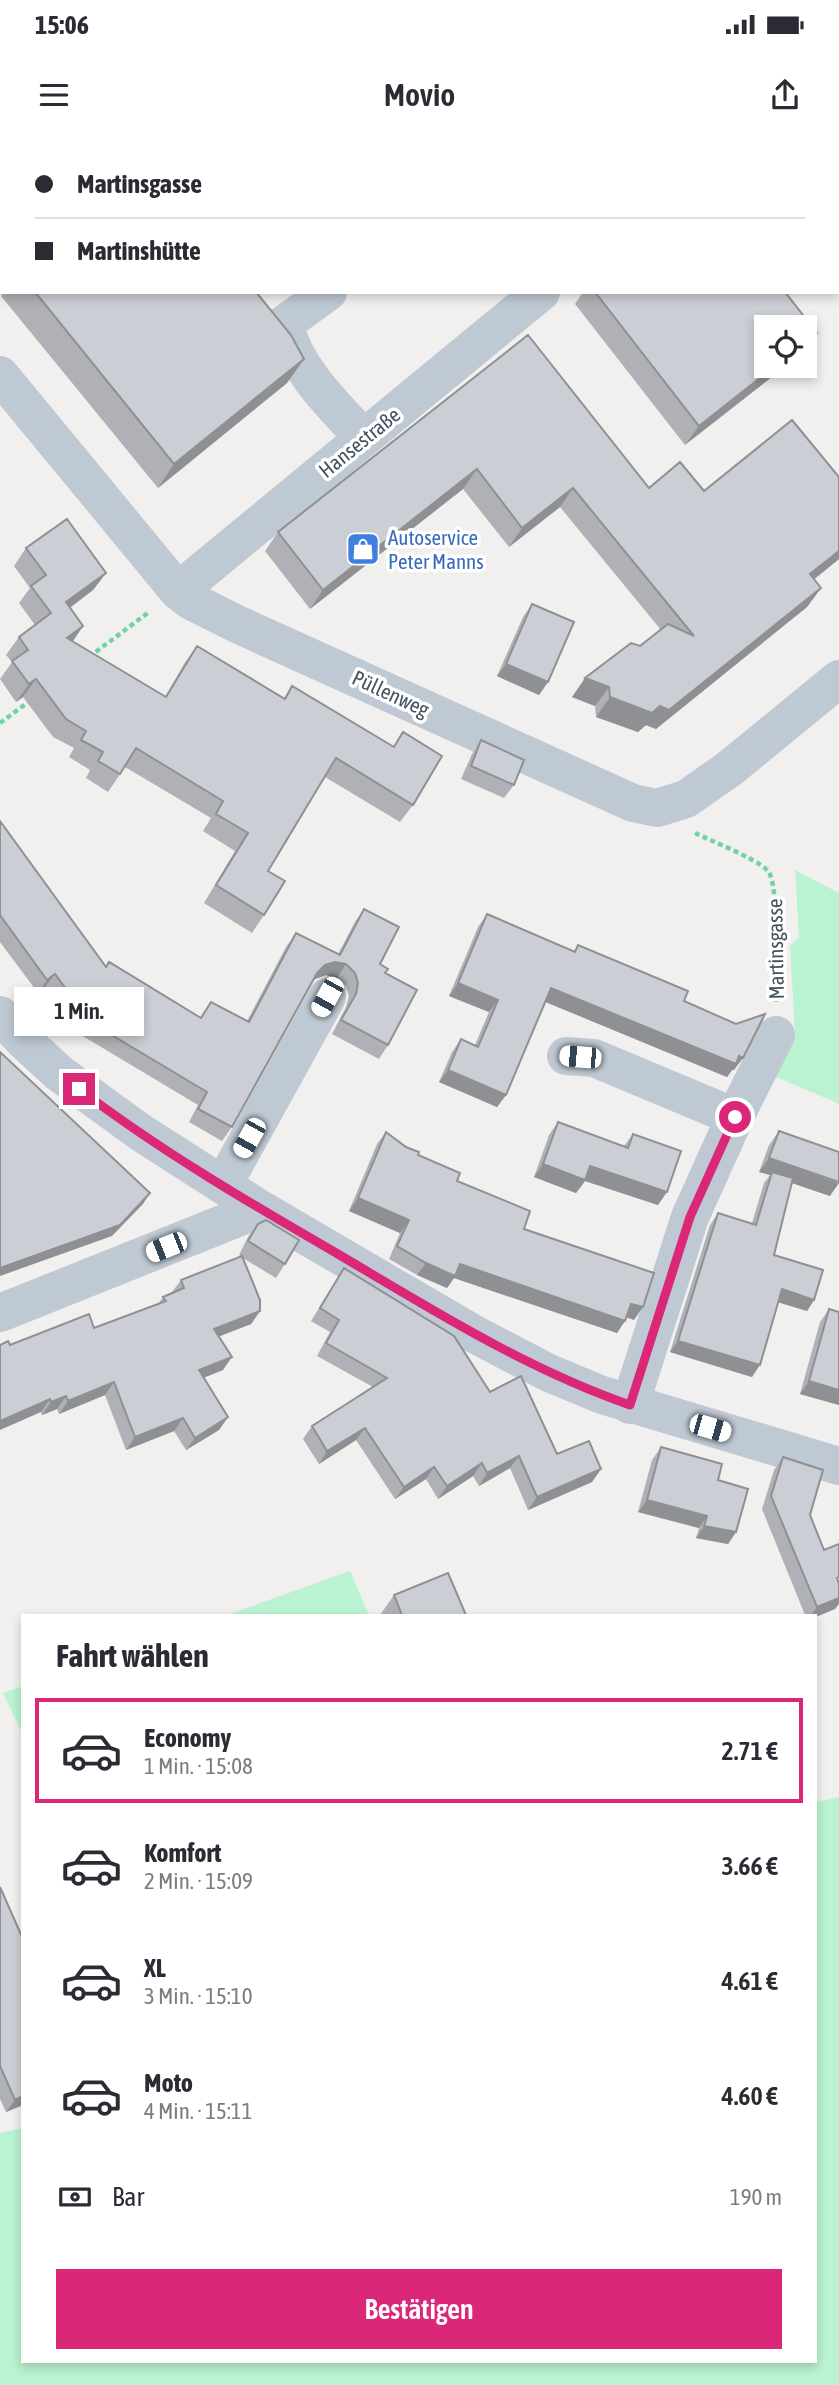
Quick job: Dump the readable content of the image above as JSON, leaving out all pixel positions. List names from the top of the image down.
{
  "streets": {
    "street": ["Hansestraße", "Püllenweg"],
    "path": ["Martinsgasse"]
  },
  "crossings": [
    ["Hansestraße", "Püllenweg"]
  ],
  "places": {
    "shop": ["Autoservice Peter Manns"]
  },
  "page": {
    "status": "15:06",
    "header": "Movio",
    "banner": ["Martinsgasse", "Martinshütte"],
    "bubble": "1 Min.",
    "heading": "Fahrt wählen",
    "list": [
      {
        "name": "Economy",
        "note": "1 Min. · 15:08",
        "value": "2.71 €"
      },
      {
        "name": "Komfort",
        "note": "2 Min. · 15:09",
        "value": "3.66 €"
      },
      {
        "name": "XL",
        "note": "3 Min. · 15:10",
        "value": "4.61 €"
      },
      {
        "name": "Moto",
        "note": "4 Min. · 15:11",
        "value": "4.60 €"
      }
    ],
    "pay": ["Bar", "190 m"],
    "buttons": "Bestätigen"
  }
}
